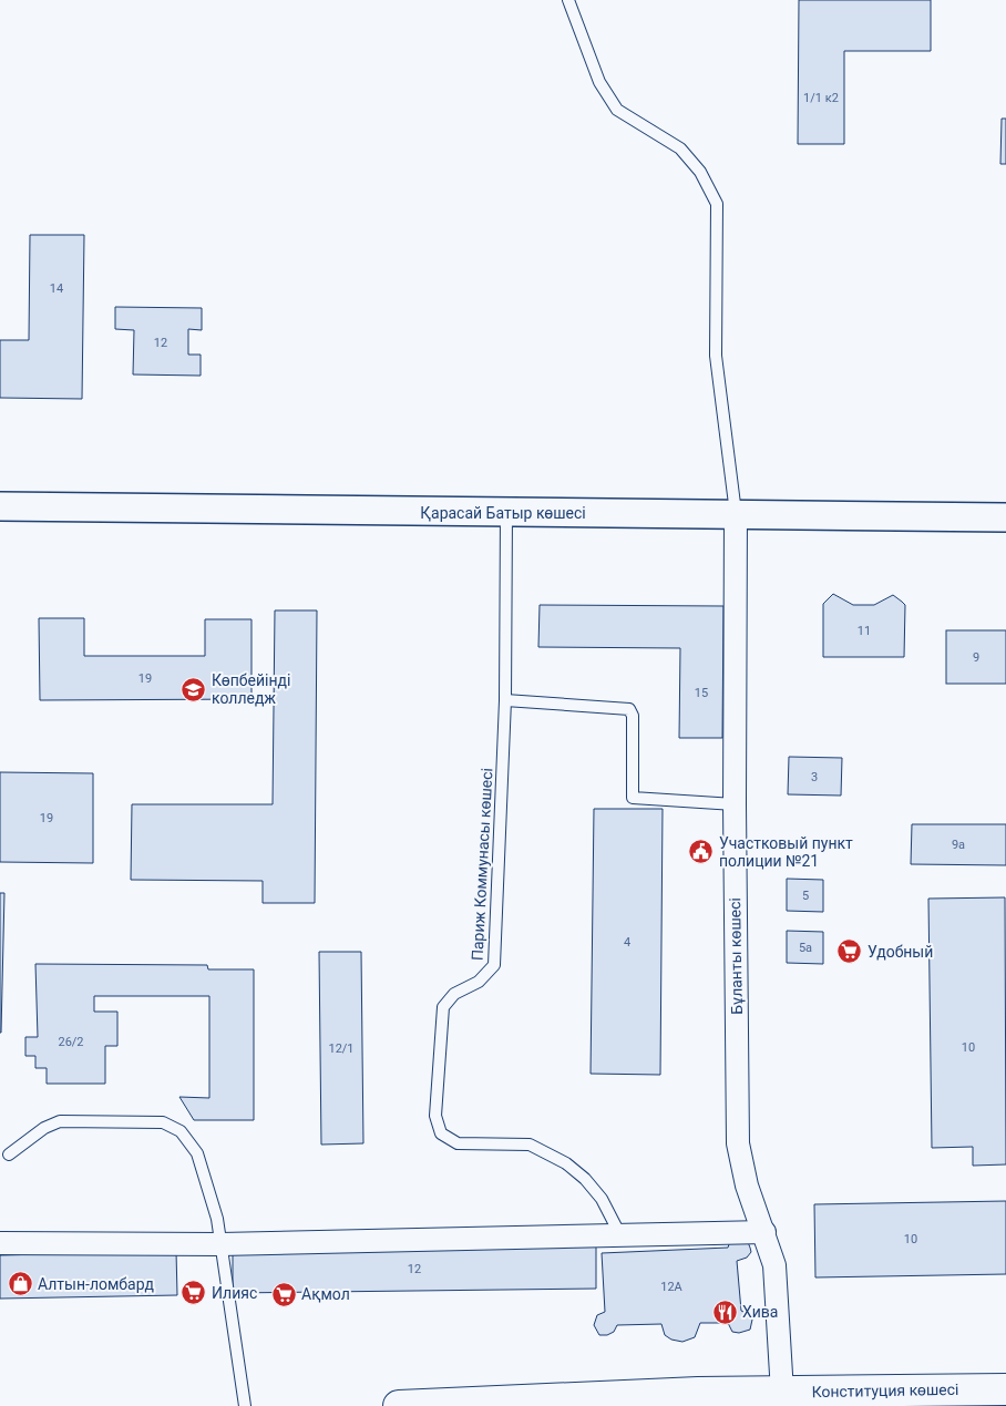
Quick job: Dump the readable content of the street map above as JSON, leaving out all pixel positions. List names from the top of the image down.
{
  "streets": {
    "main road": ["Конституция көшесі"],
    "street": ["Қарасай Батыр көшесі", "Бұланты көшесі"],
    "lane": ["Париж Коммунасы көшесі"]
  },
  "crossings": [
    ["Қарасай Батыр көшесі", "Париж Коммунасы көшесі"],
    ["Қарасай Батыр көшесі", "Бұланты көшесі"],
    ["Бұланты көшесі", "Конституция көшесі"]
  ],
  "places": {
    "school or university": ["Көпбейінді колледж"],
    "public building": ["Участковый пункт полиции №21"],
    "supermarket": ["Удобный", "Илияс", "Ақмол"],
    "shop": ["Алтын-ломбард"],
    "restaurant": ["Хива"]
  },
  "house_numbers": [
    "1/1 к2",
    "14",
    "12",
    "11",
    "9",
    "19",
    "15",
    "3",
    "19",
    "9а",
    "5",
    "4",
    "5а",
    "26/2",
    "10",
    "12/1",
    "10",
    "12",
    "12А"
  ]
}
